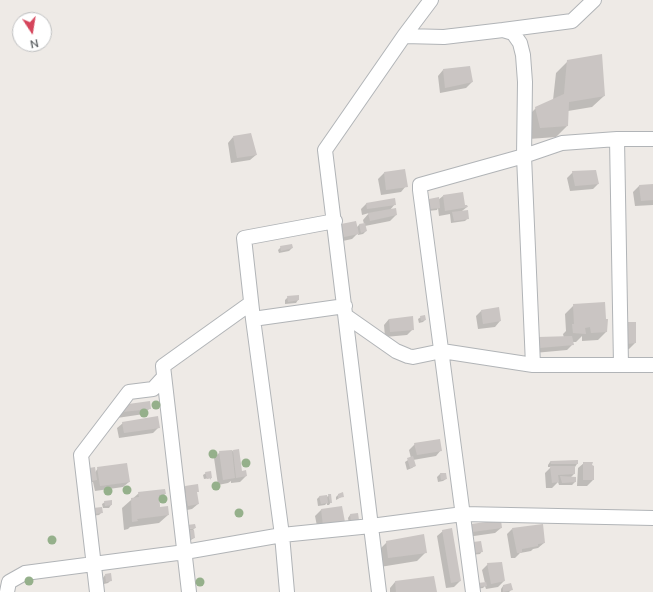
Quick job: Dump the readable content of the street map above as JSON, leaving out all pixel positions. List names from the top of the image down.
{
  "north": "bottom"
}
